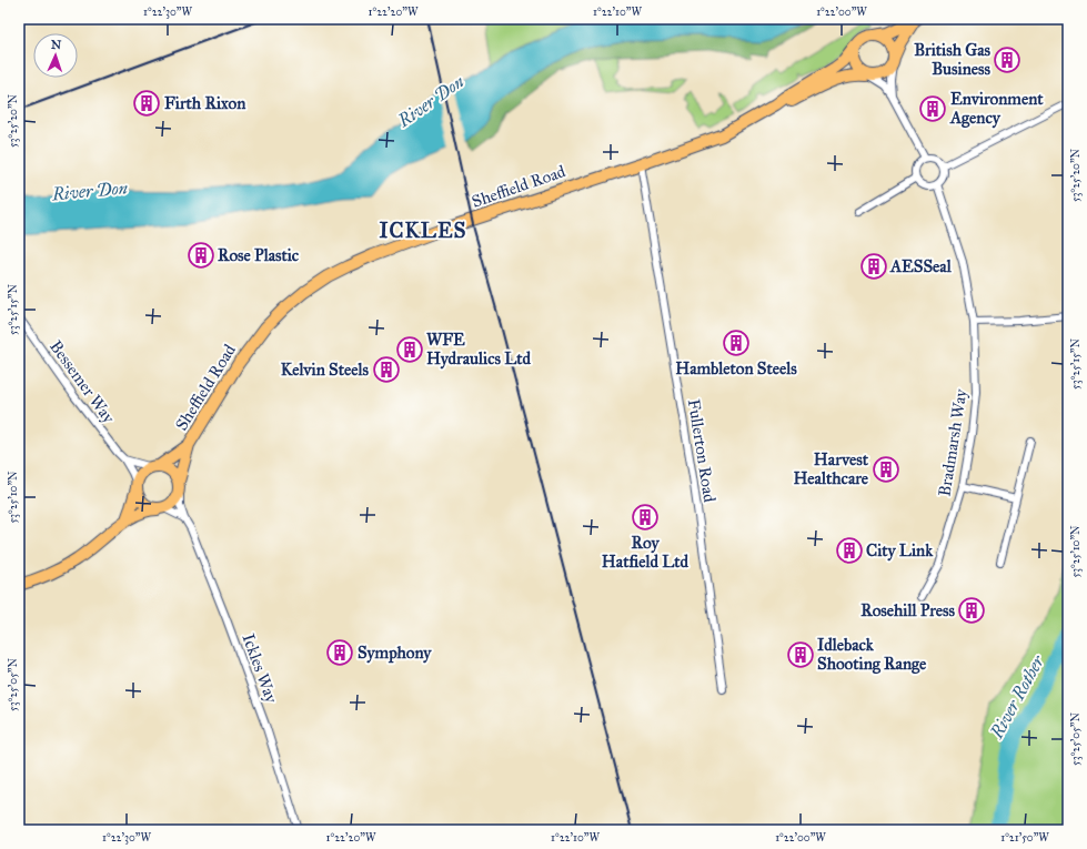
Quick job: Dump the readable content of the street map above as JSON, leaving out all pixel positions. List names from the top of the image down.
{
  "streets": {
    "main road": ["Sheffield Road"],
    "street": [
      "Bessemer Way",
      "Bradmarsh Way",
      "Fullerton Road",
      "Ickles Way"
    ]
  },
  "crossings": [
    ["Sheffield Road", "Bessemer Way"],
    ["Sheffield Road", "Fullerton Road"],
    ["Sheffield Road", "Ickles Way"],
    ["Bessemer Way", "Ickles Way"]
  ],
  "districts": ["ICKLES"],
  "water": ["River Don", "River Rother"],
  "places": {
    "building": [
      "British Gas Business",
      "Firth Rixon",
      "Environment Agency",
      "Rose Plastic",
      "AESSeal",
      "Hambleton Steels",
      "WFE Hydraulics Ltd",
      "Kelvin Steels",
      "Harvest Healthcare",
      "Roy Hatfield Ltd",
      "City Link",
      "Rosehill Press",
      "Symphony",
      "Idleback Shooting Range"
    ]
  },
  "north": "top",
  "coordinates": [
    "1°22'30\"W",
    "1°22'20\"W",
    "1°22'10\"W",
    "1°22'00\"W",
    "53°25'20\"N",
    "53°25'15\"N",
    "53°25'10\"N",
    "53°25'05\"N",
    "1°21'50\"W"
  ]
}
